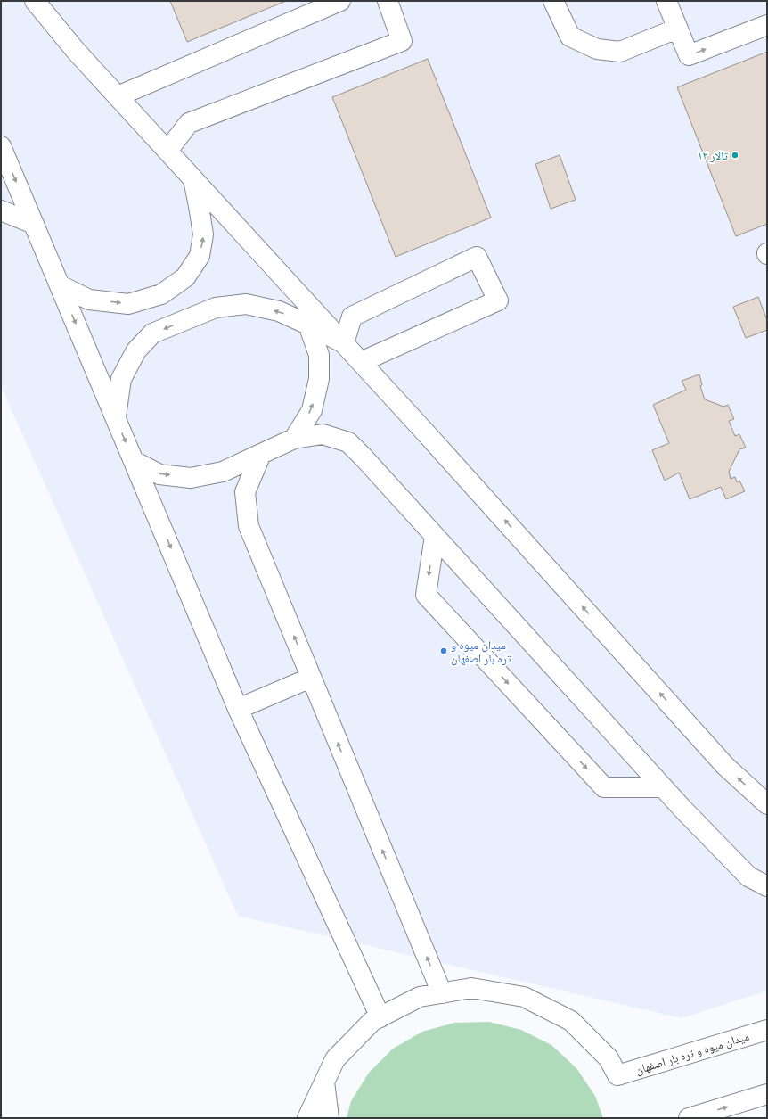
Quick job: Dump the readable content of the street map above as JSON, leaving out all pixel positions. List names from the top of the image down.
{
  "streets": {
    "lane": ["میدان میوه و تره بار اصفهان"]
  },
  "places": ["تالار ۱۲", "میدان میوه و تره بار اصفهان"]
}
